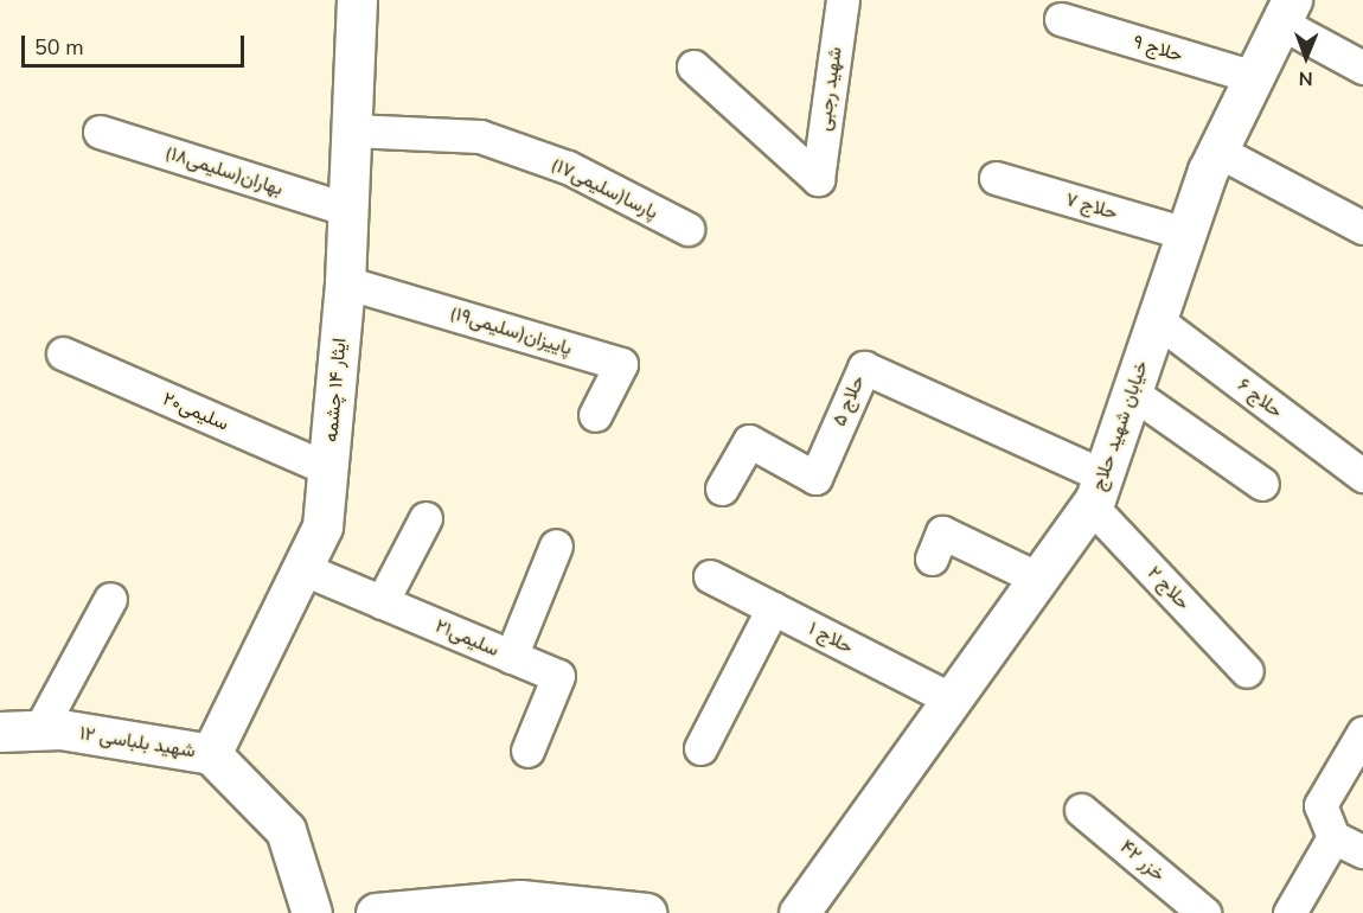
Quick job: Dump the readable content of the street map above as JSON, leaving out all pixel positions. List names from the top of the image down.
{
  "streets": {
    "street": [
      "حلاج ۹",
      "شهید رجبی",
      "بهاران(سلیمی۱۸)",
      "پارسا(سلیمی۱۷)",
      "حلاج ۷",
      "پاییزان(سلیمی۱۹)",
      "ایثار ۱۴ چشمه",
      "حلاج ۶",
      "حلاج ۵",
      "سلیمی۲۰",
      "خیابان شهید حلاج",
      "حلاج ۲",
      "سلیمی۲۱",
      "حلاج ۱",
      "شهید بلباسی ١٢",
      "خزر ۴۲"
    ]
  },
  "crossings": [
    ["حلاج ۹", "خیابان شهید حلاج"],
    ["بهاران(سلیمی۱۸)", "ایثار ۱۴ چشمه"],
    ["پارسا(سلیمی۱۷)", "ایثار ۱۴ چشمه"],
    ["حلاج ۷", "خیابان شهید حلاج"],
    ["پاییزان(سلیمی۱۹)", "ایثار ۱۴ چشمه"],
    ["ایثار ۱۴ چشمه", "سلیمی۲۰"],
    ["ایثار ۱۴ چشمه", "سلیمی۲۱"],
    ["ایثار ۱۴ چشمه", "شهید بلباسی ١٢"],
    ["حلاج ۶", "خیابان شهید حلاج"],
    ["حلاج ۵", "خیابان شهید حلاج"],
    ["حلاج ۵", "حلاج ۲"],
    ["خیابان شهید حلاج", "حلاج ۲"],
    ["خیابان شهید حلاج", "حلاج ۱"]
  ],
  "scale_bar": "50 m",
  "north": "bottom"
}
